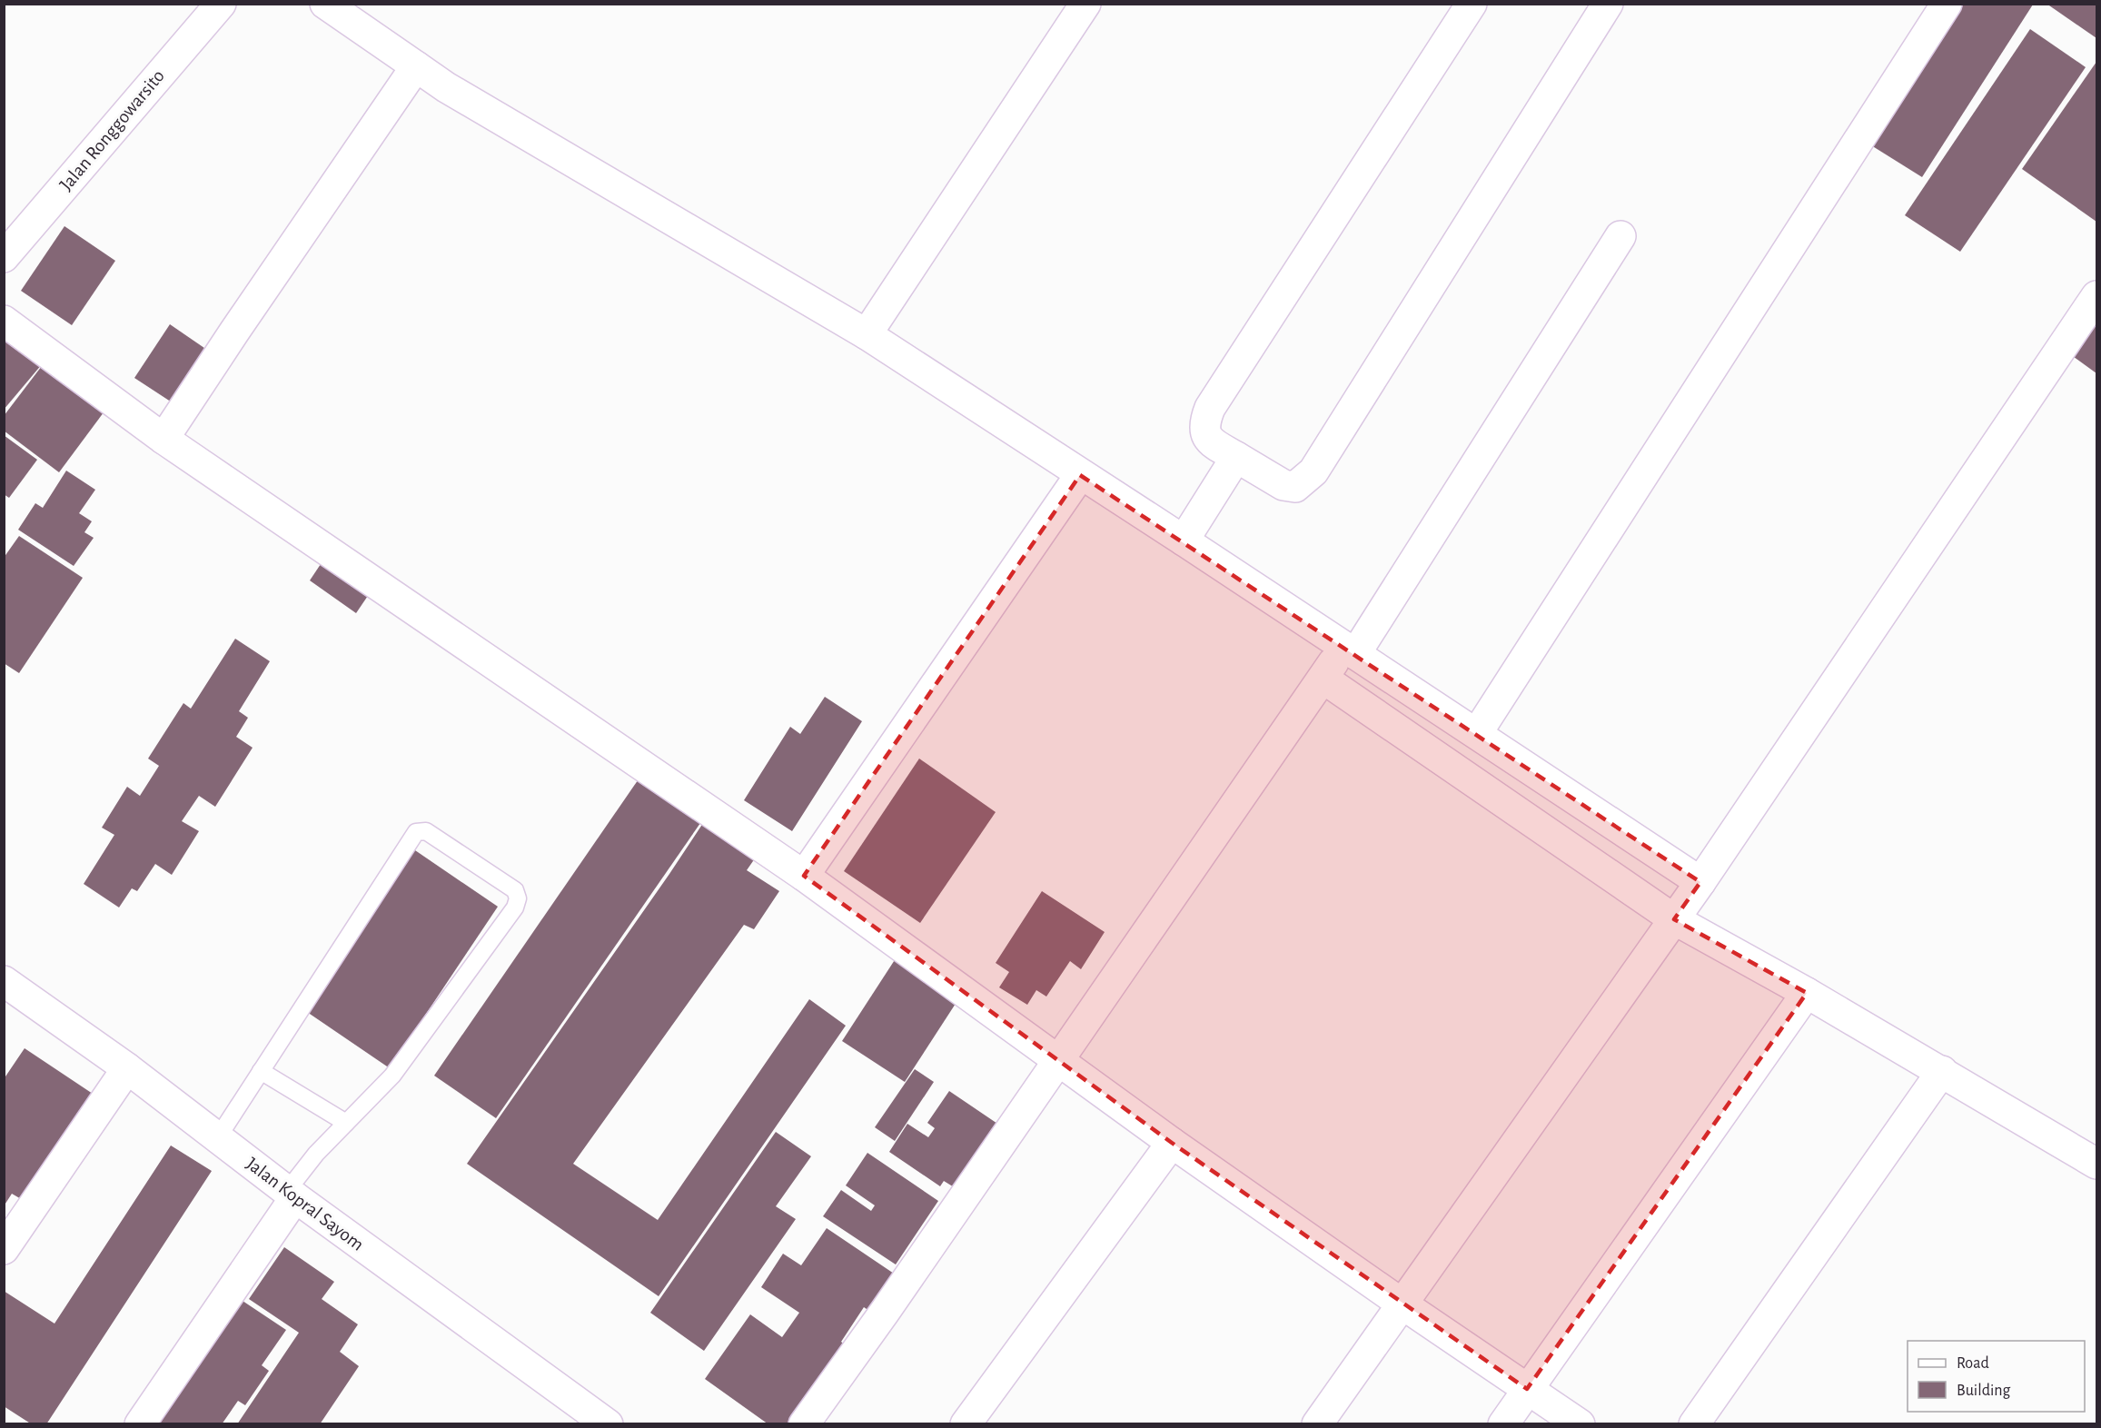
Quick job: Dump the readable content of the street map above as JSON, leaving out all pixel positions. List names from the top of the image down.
{
  "streets": {
    "street": ["Jalan Ronggowarsito", "Jalan Kopral Sayom"]
  },
  "legend": ["Road", "Building"]
}
